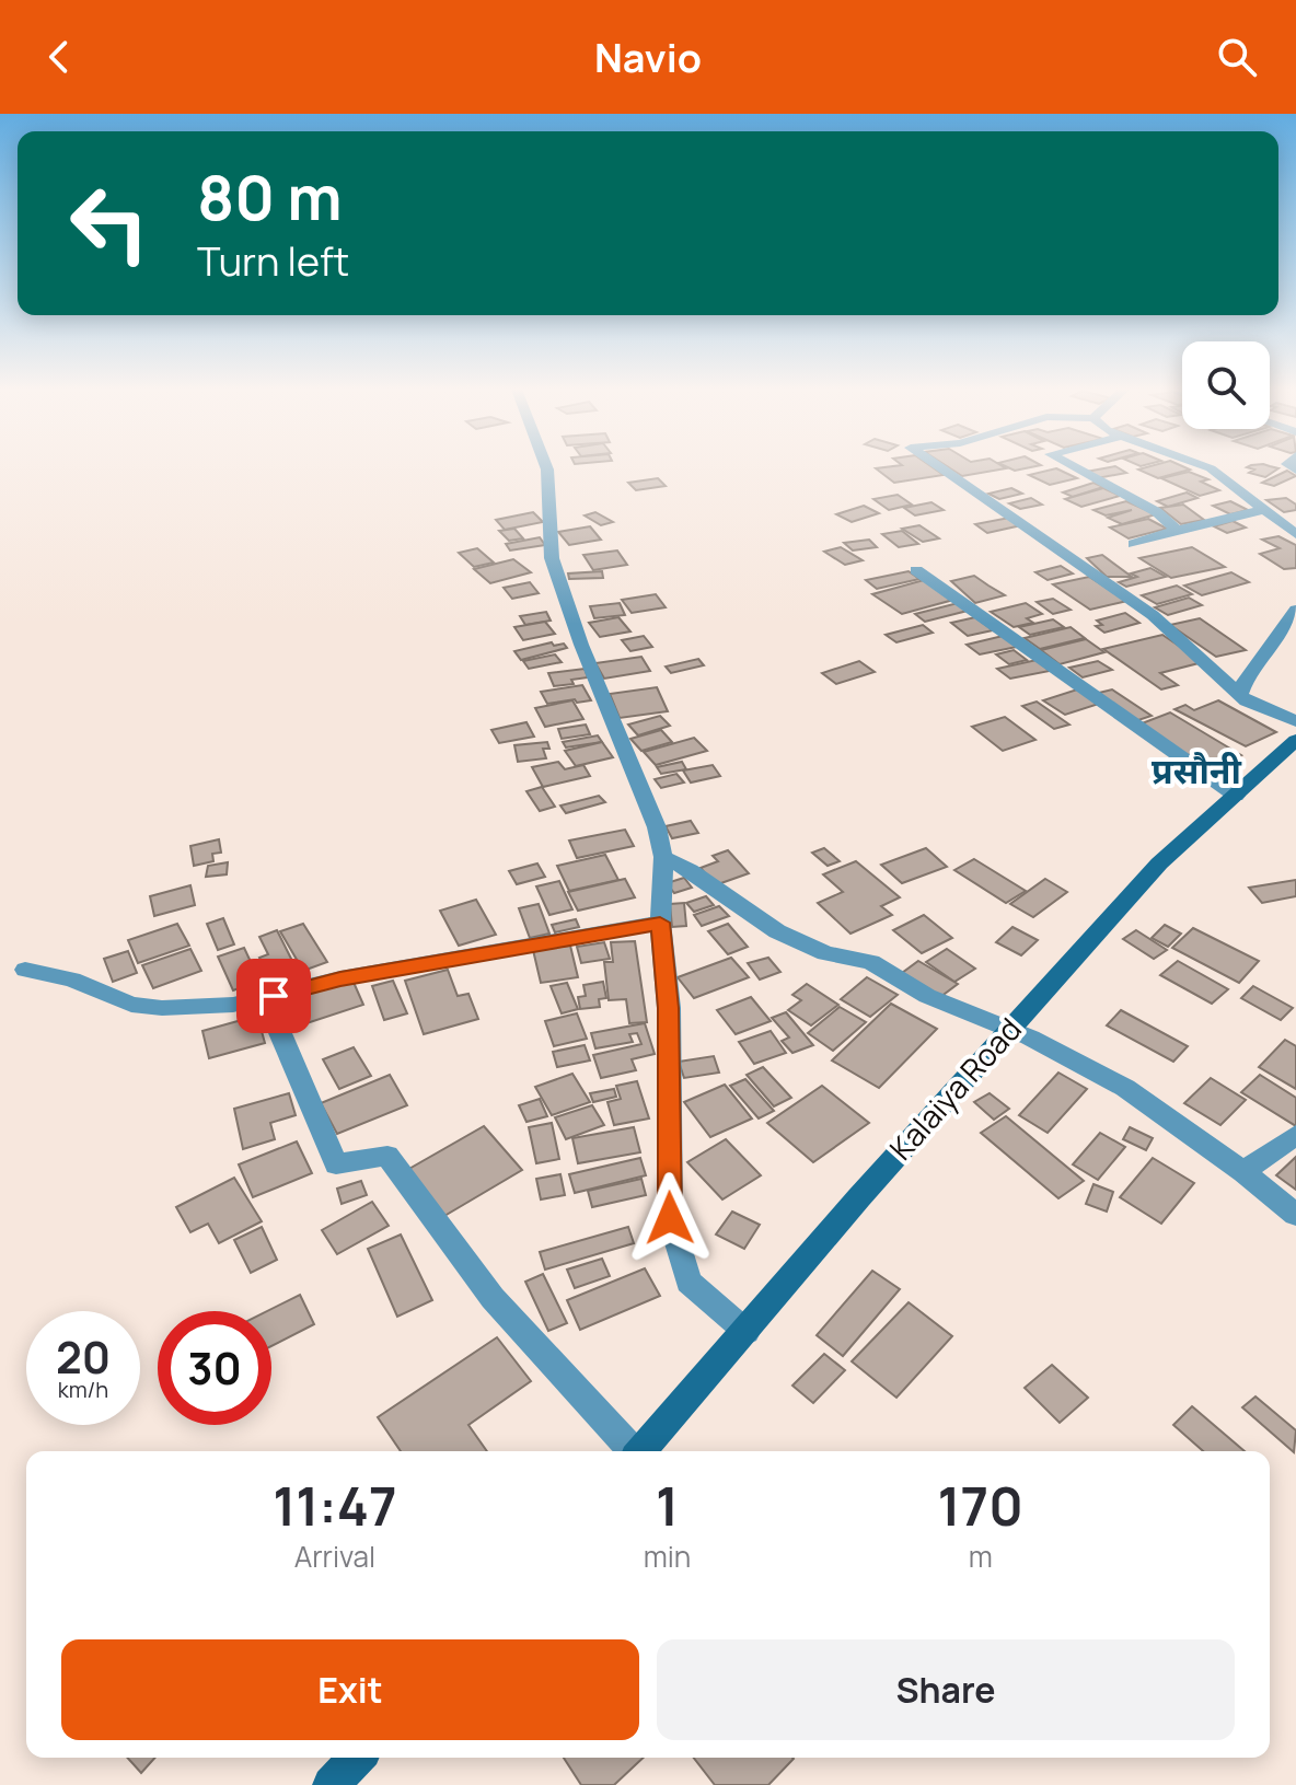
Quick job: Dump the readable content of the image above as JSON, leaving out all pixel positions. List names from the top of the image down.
{
  "streets": {
    "main road": ["Kalaiya Road"]
  },
  "districts": ["प्रसौनी"],
  "page": {
    "header": "Navio",
    "turn": ["80 m", "Turn left"],
    "speed": "20 km/h",
    "limit": "30",
    "eta": [
      "11:47",
      "Arrival",
      "1",
      "min",
      "170",
      "m"
    ],
    "buttons": ["Exit", "Share"]
  }
}
